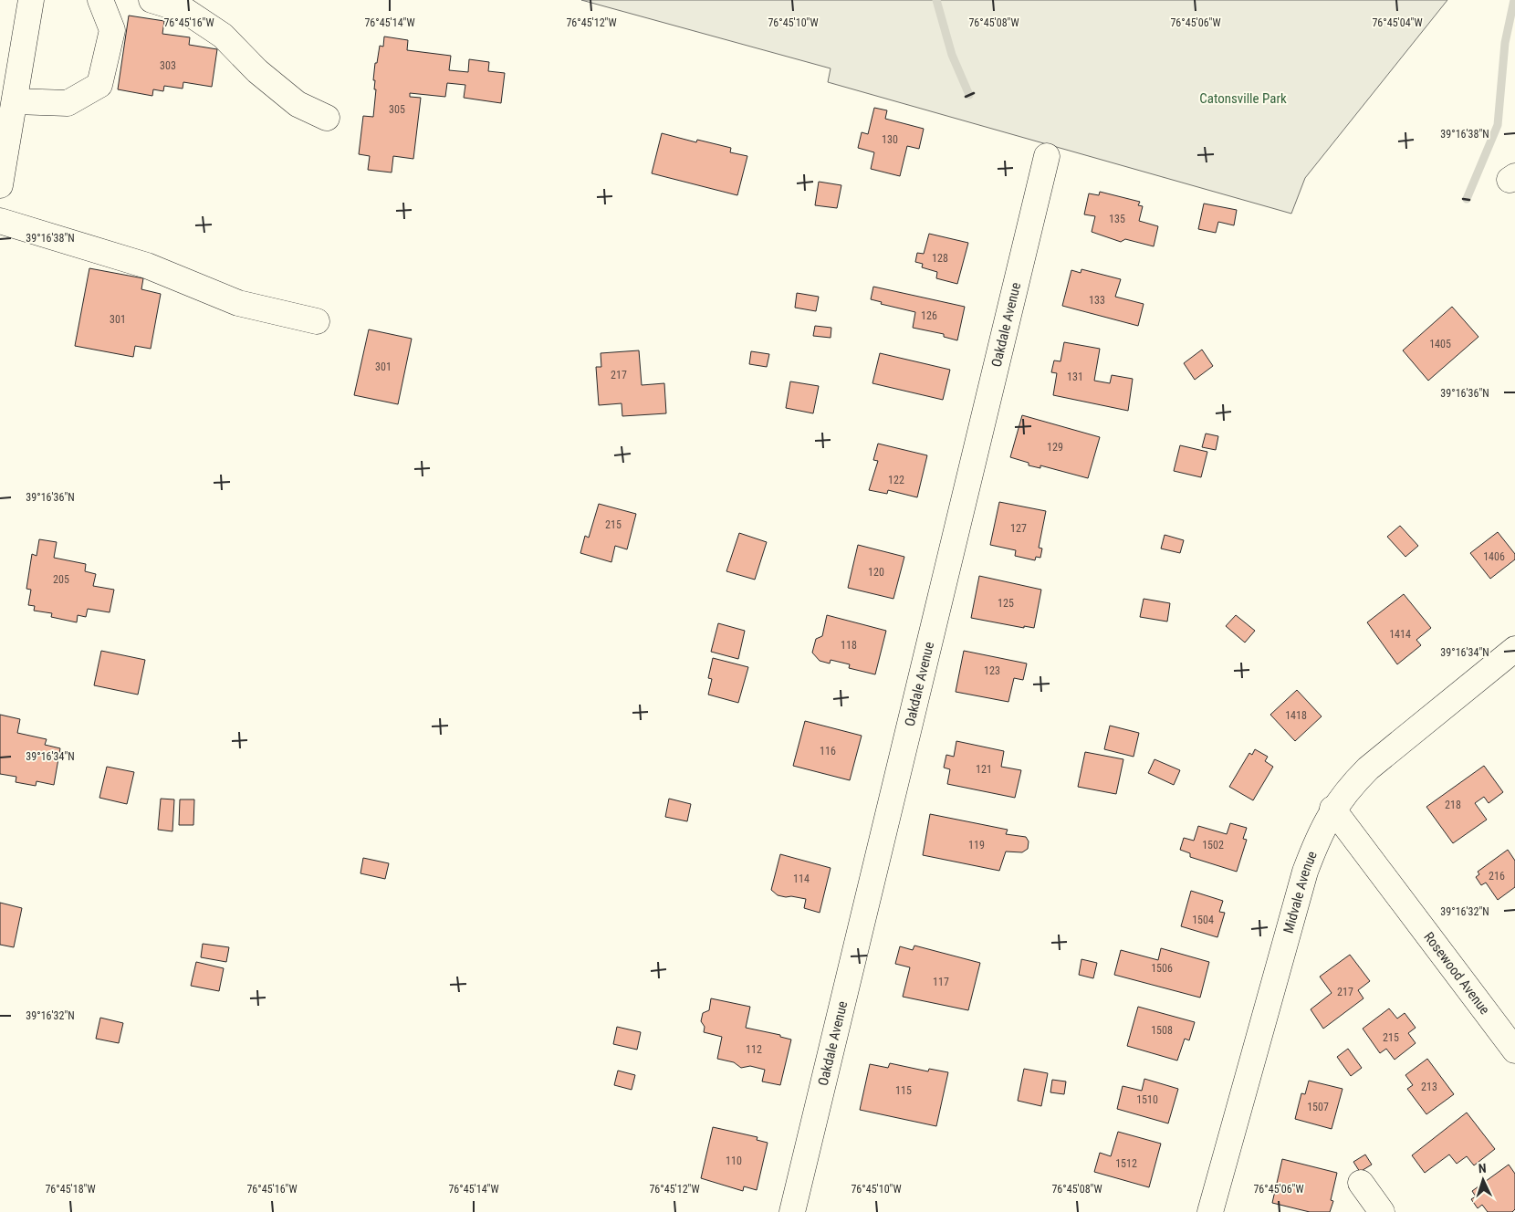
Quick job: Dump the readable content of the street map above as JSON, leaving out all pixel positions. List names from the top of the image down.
{
  "streets": {
    "street": ["Oakdale Avenue", "Midvale Avenue", "Rosewood Avenue"]
  },
  "crossings": [
    ["Midvale Avenue", "Rosewood Avenue"]
  ],
  "parks": ["Catonsville Park"],
  "house_numbers": [
    "303",
    "305",
    "130",
    "135",
    "128",
    "133",
    "126",
    "301",
    "1405",
    "301",
    "217",
    "131",
    "129",
    "122",
    "215",
    "127",
    "1406",
    "120",
    "205",
    "125",
    "1414",
    "118",
    "123",
    "1418",
    "116",
    "121",
    "218",
    "119",
    "1502",
    "216",
    "114",
    "1504",
    "1506",
    "117",
    "217",
    "1508",
    "215",
    "112",
    "213",
    "115",
    "1510",
    "1507",
    "110",
    "1512"
  ],
  "north": "top",
  "coordinates": [
    "76°45'16\"W",
    "76°45'14\"W",
    "76°45'12\"W",
    "76°45'10\"W",
    "76°45'08\"W",
    "76°45'06\"W",
    "76°45'04\"W",
    "39°16'38\"N",
    "39°16'36\"N",
    "39°16'34\"N",
    "39°16'32\"N",
    "76°45'18\"W"
  ]
}
